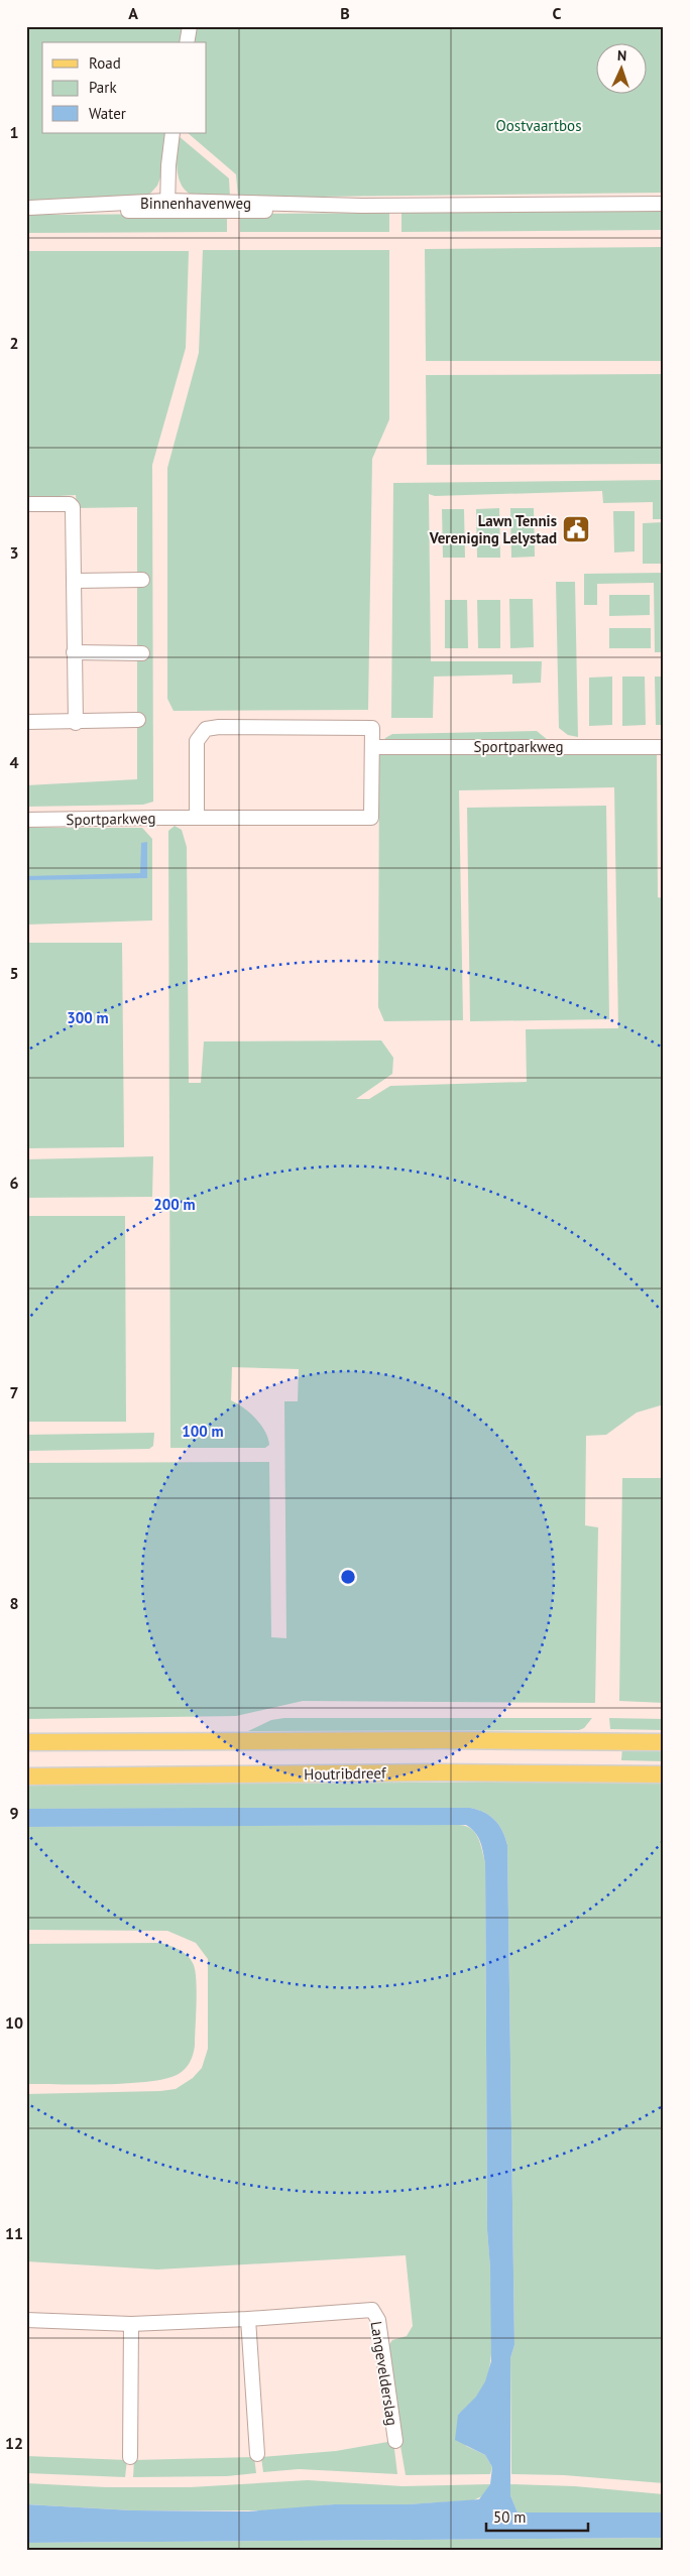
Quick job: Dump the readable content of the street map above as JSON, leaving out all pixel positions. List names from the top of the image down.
{
  "streets": {
    "main road": ["Houtribdreef"],
    "street": ["Binnenhavenweg", "Sportparkweg", "Langevelderslag"]
  },
  "parks": ["Oostvaartbos"],
  "places": {
    "public building": ["Lawn Tennis Vereniging Lelystad"]
  },
  "legend": ["Road", "Park", "Water"],
  "scale_bar": "50 m",
  "north": "top",
  "grid": {
    "columns": ["A", "B", "C"],
    "rows": [
      "1",
      "2",
      "3",
      "4",
      "5",
      "6",
      "7",
      "8",
      "9",
      "10",
      "11",
      "12"
    ]
  },
  "rings": ["300 m", "200 m", "100 m"]
}
